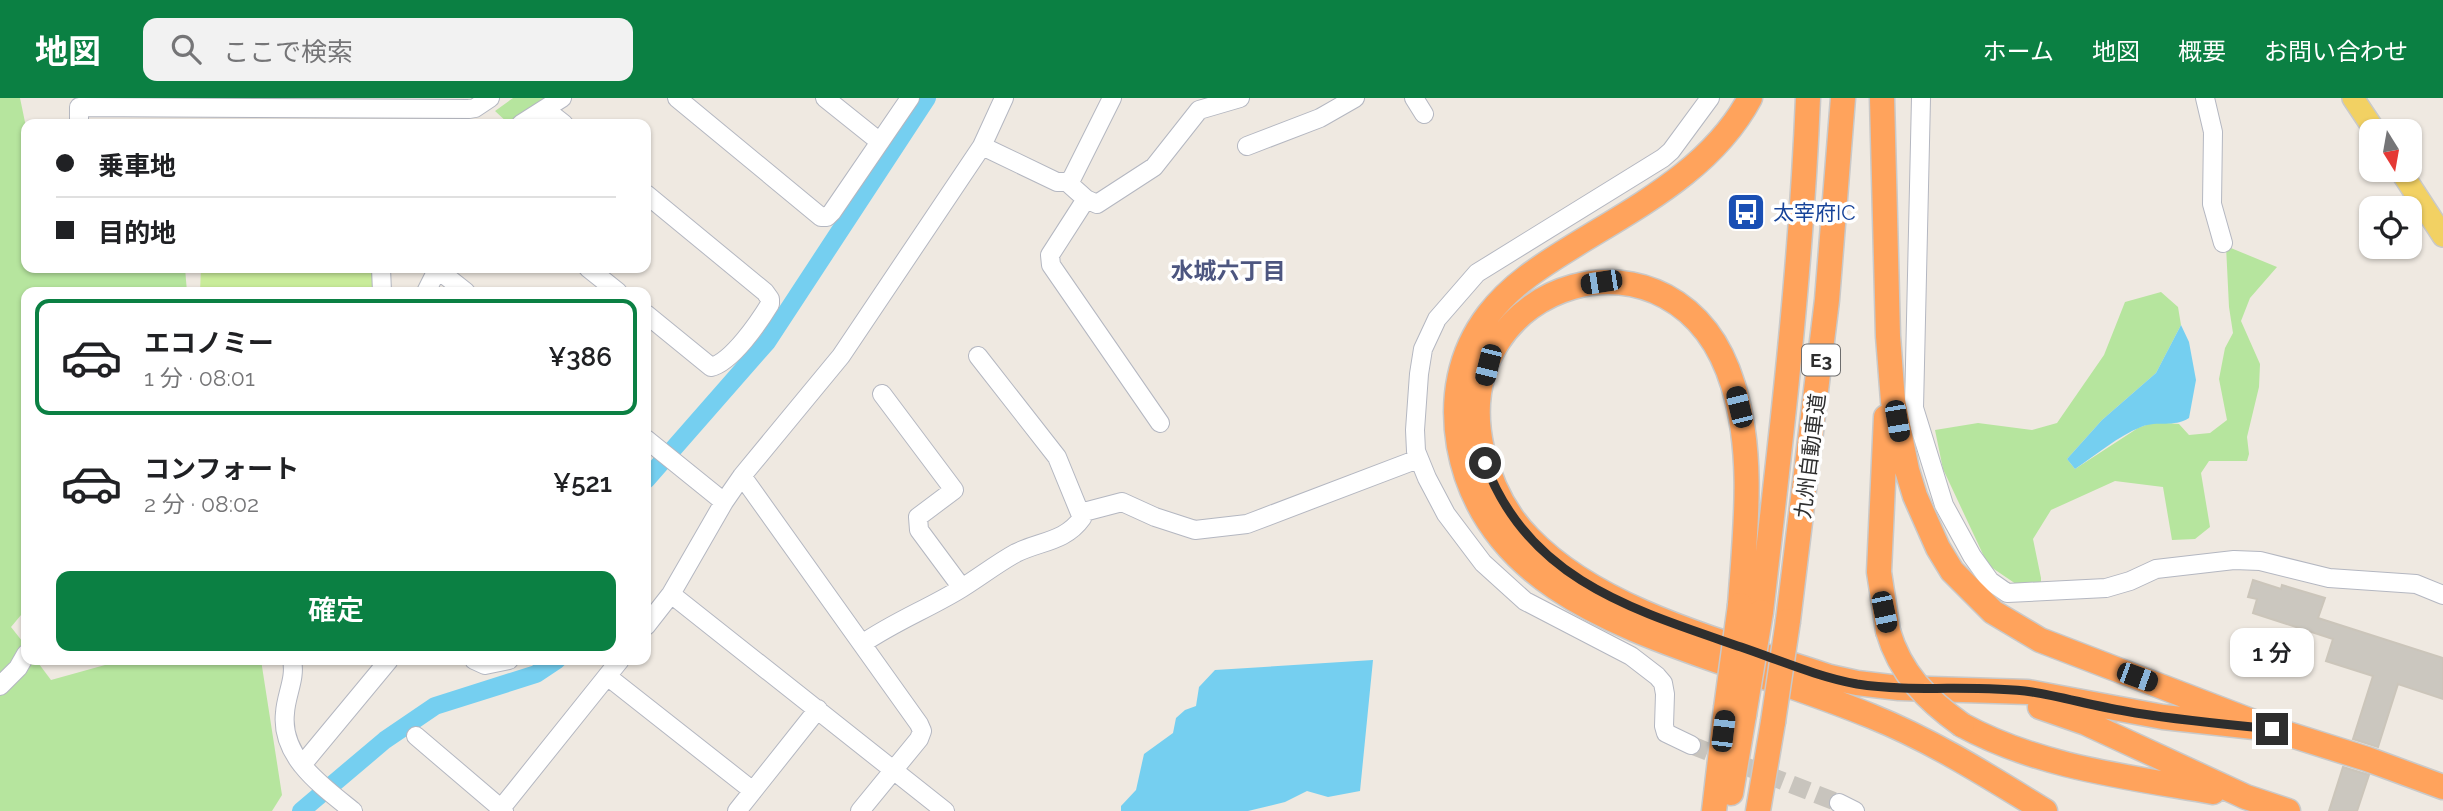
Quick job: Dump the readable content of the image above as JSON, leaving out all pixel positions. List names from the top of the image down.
{
  "streets": {
    "highway": ["E3", "九州自動車道"]
  },
  "districts": ["水城六丁目"],
  "places": {
    "bus stop": ["太宰府IC"]
  },
  "north": "bottom",
  "page": {
    "header": "地図",
    "search": "ここで検索",
    "nav": [
      "ホーム",
      "地図",
      "概要",
      "お問い合わせ"
    ],
    "banner": ["乗車地", "目的地"],
    "list": [
      {
        "name": "エコノミー",
        "note": "1 分 · 08:01",
        "value": "¥386"
      },
      {
        "name": "コンフォート",
        "note": "2 分 · 08:02",
        "value": "¥521"
      }
    ],
    "buttons": "確定",
    "bubble": "1 分"
  }
}
